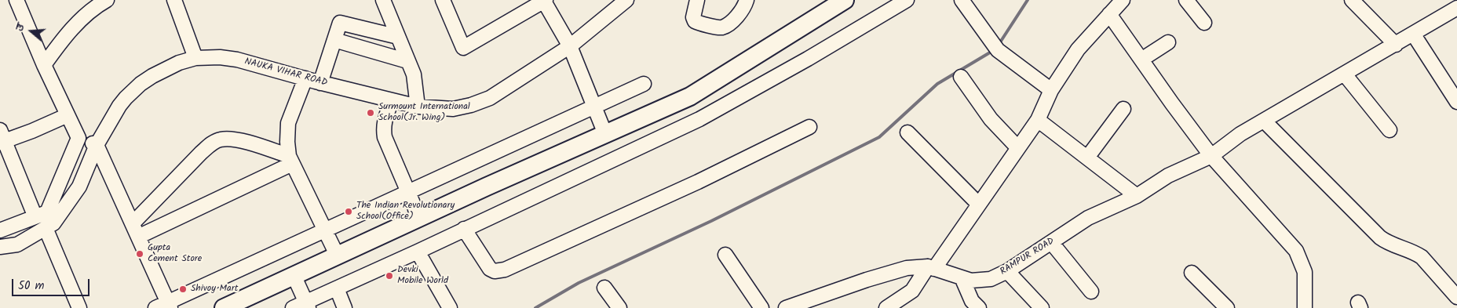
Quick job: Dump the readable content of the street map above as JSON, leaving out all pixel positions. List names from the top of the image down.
{
  "streets": {
    "street": ["NAUKA VIHAR ROAD", "RAMPUR ROAD"]
  },
  "places": [
    "Surmount International School(Jr. Wing)",
    "The Indian Revolutionary School(Office)",
    "Gupta Cement Store",
    "Devki Mobile World",
    "Shivoy Mart"
  ],
  "scale_bar": "50 m",
  "north": "left"
}
